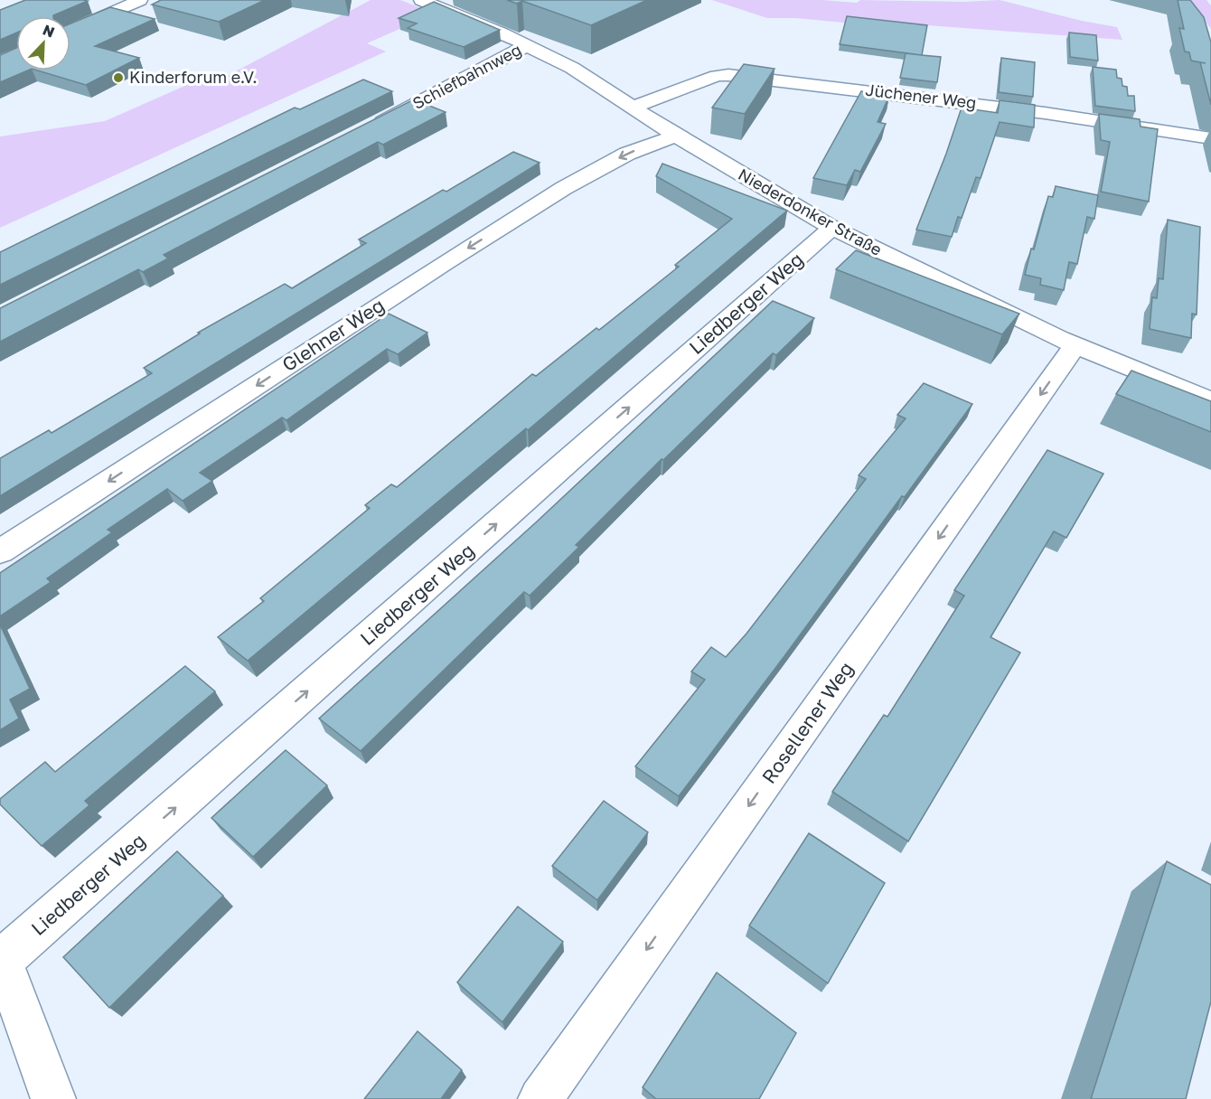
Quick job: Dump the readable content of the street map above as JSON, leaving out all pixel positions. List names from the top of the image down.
{
  "streets": {
    "street": [
      "Schiefbahnweg",
      "Jüchener Weg",
      "Niederdonker Straße",
      "Liedberger Weg",
      "Glehner Weg",
      "Rosellener Weg"
    ]
  },
  "crossings": [
    ["Schiefbahnweg", "Niederdonker Straße"],
    ["Jüchener Weg", "Niederdonker Straße"],
    ["Niederdonker Straße", "Liedberger Weg"],
    ["Niederdonker Straße", "Glehner Weg"],
    ["Niederdonker Straße", "Rosellener Weg"]
  ],
  "one_way": ["Liedberger Weg", "Glehner Weg", "Rosellener Weg"],
  "places": ["Kinderforum e.V."],
  "north": "top right"
}
